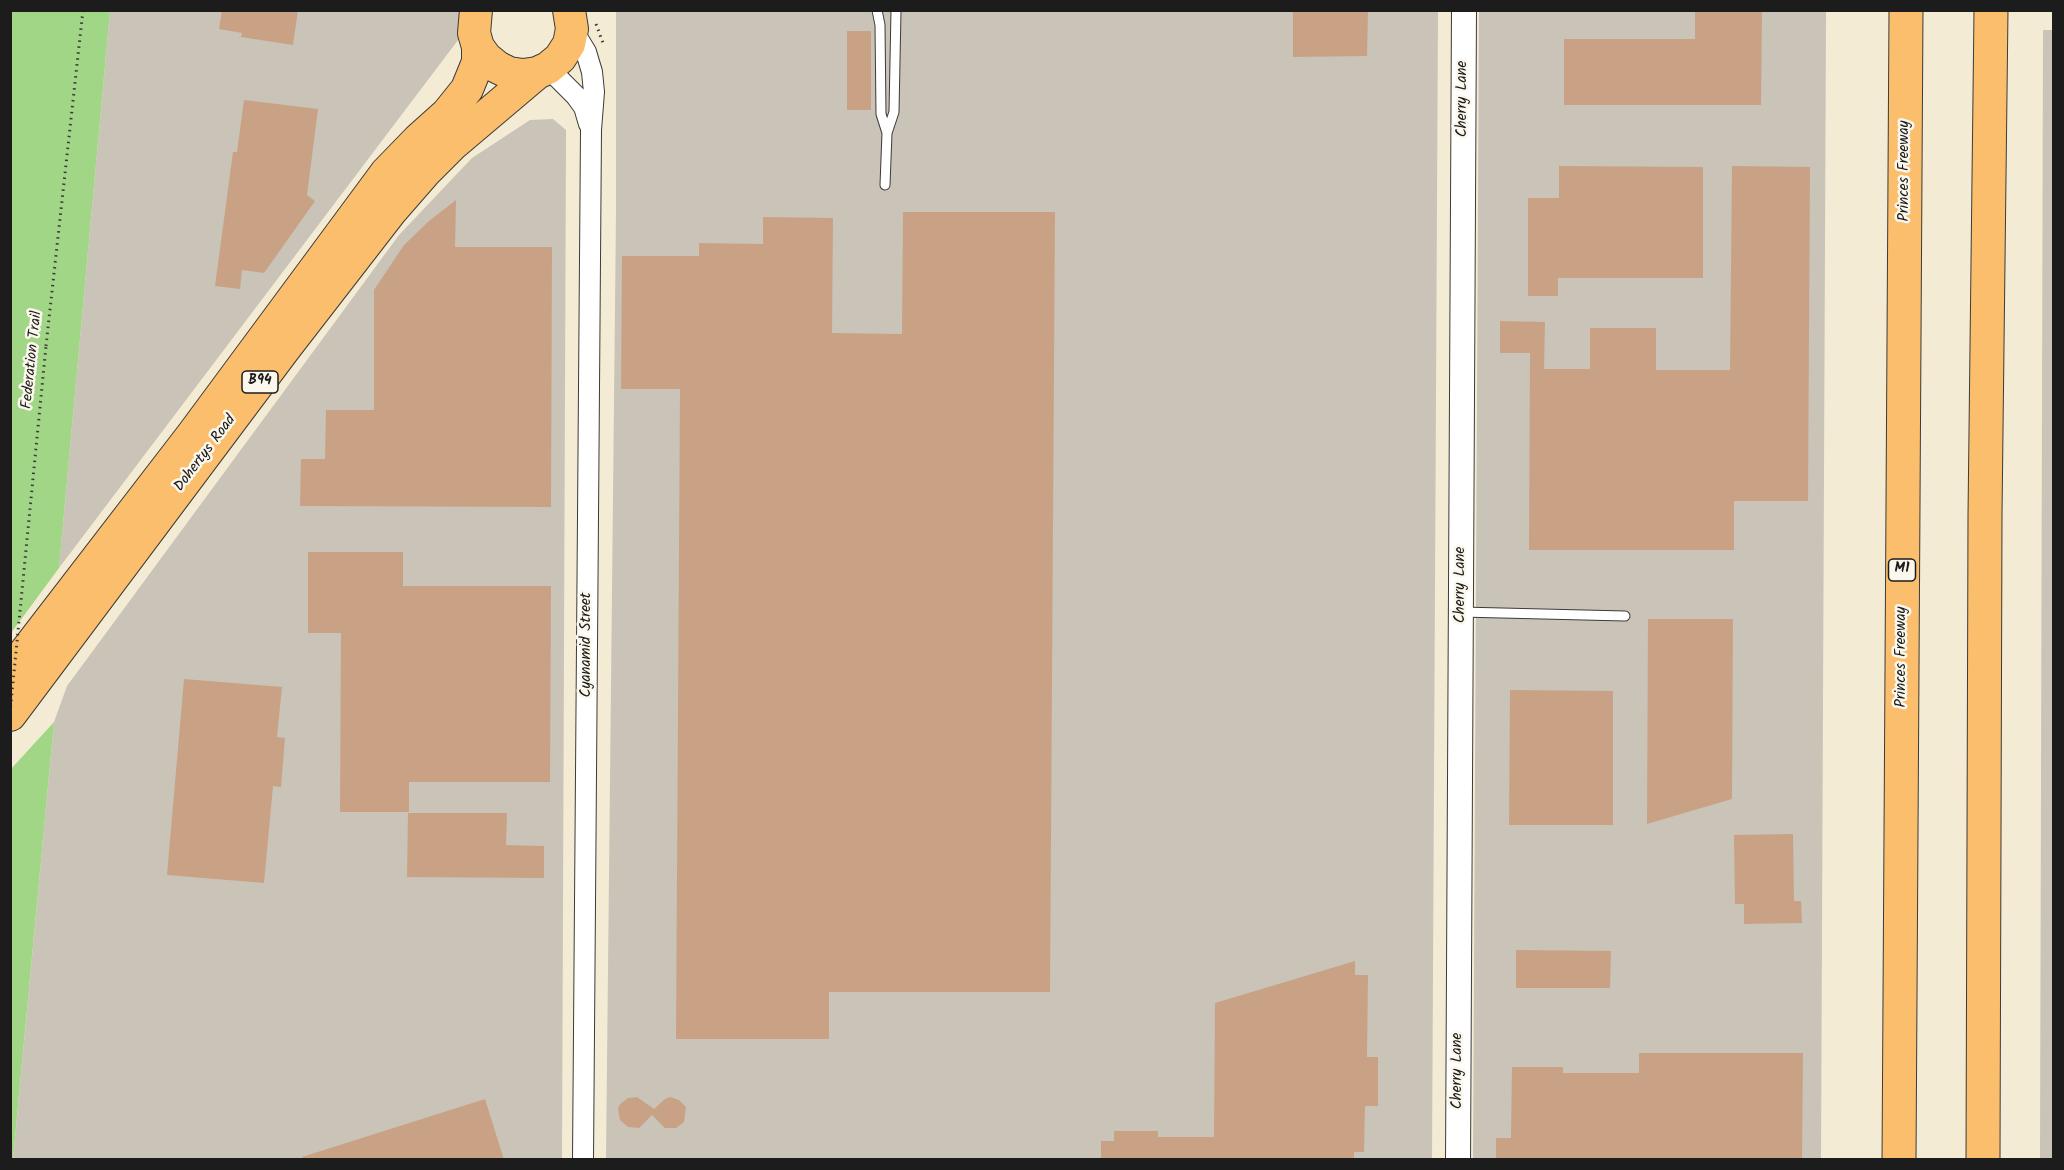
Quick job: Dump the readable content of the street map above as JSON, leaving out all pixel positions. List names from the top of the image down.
{
  "streets": {
    "highway": ["Princes Freeway", "M1"],
    "main road": ["B94", "Dohertys Road"],
    "street": ["Cherry Lane", "Cyanamid Street"],
    "path": ["Federation Trail"]
  },
  "crossings": [
    ["Federation Trail", "Dohertys Road"],
    ["B94", "Dohertys Road"],
    ["B94", "Cyanamid Street"],
    ["Dohertys Road", "Cyanamid Street"]
  ]
}
